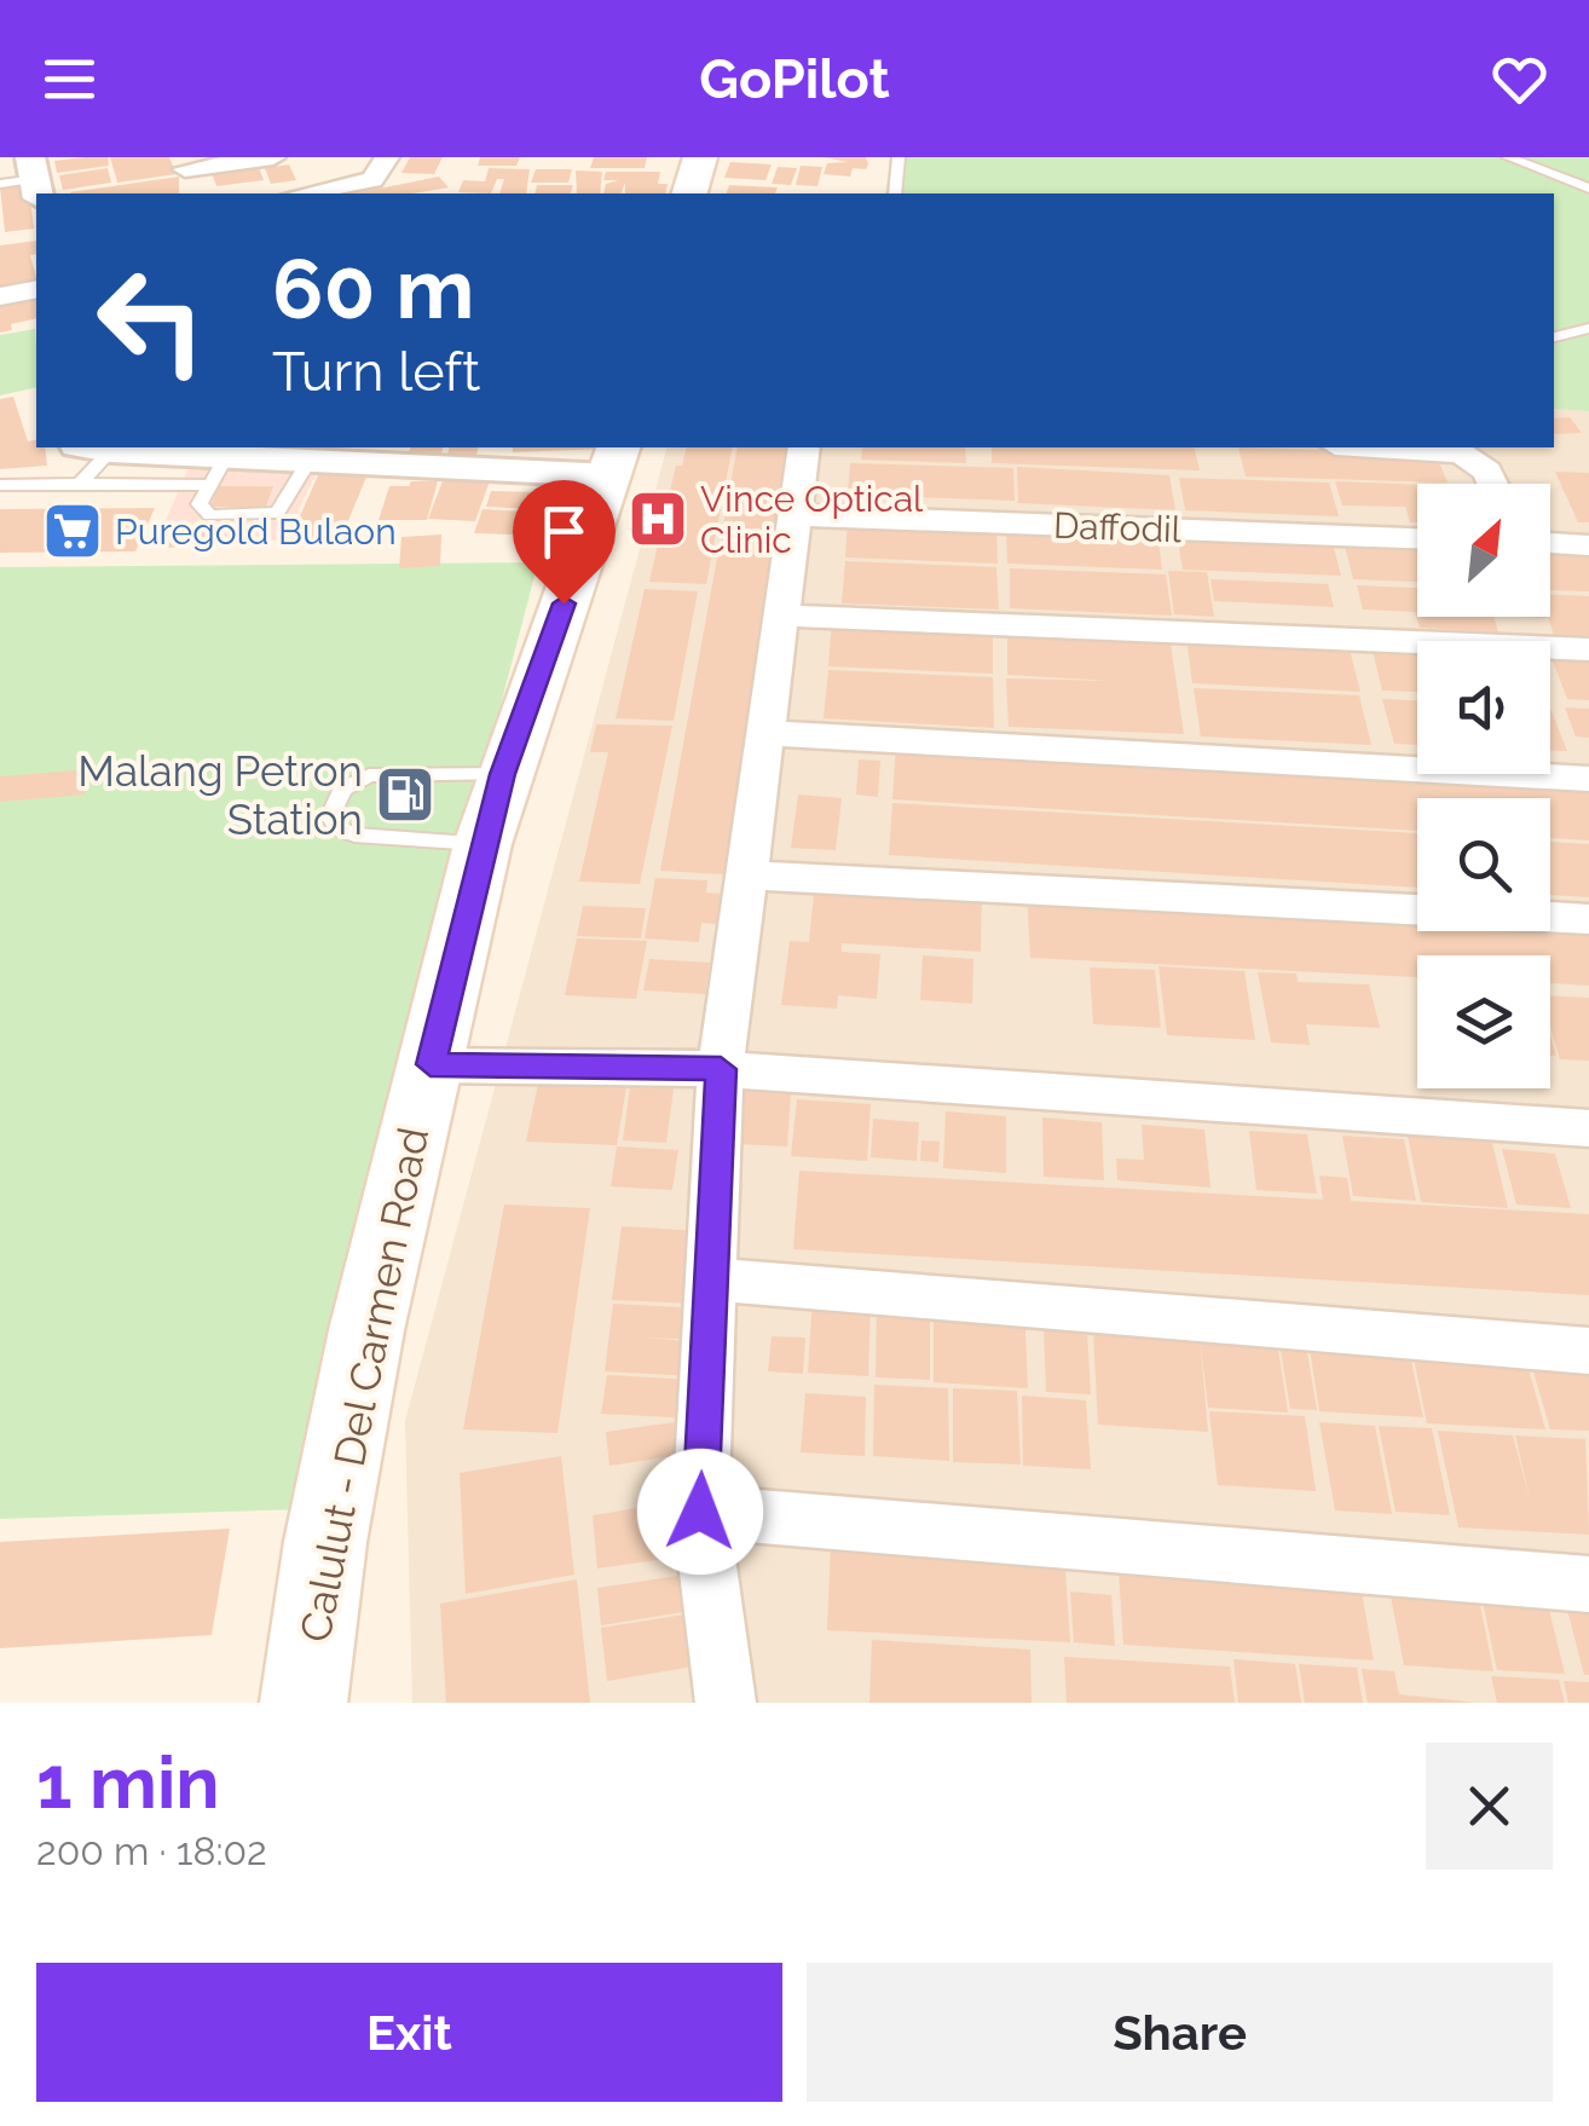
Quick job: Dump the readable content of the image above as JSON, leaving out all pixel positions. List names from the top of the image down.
{
  "streets": {
    "main road": ["Calulut - Del Carmen Road"],
    "street": ["Daffodil"]
  },
  "places": {
    "hospital": ["Vince Optical Clinic"],
    "supermarket": ["Puregold Bulaon"],
    "fuel station": ["Malang Petron Station"]
  },
  "north": "top right",
  "page": {
    "header": "GoPilot",
    "turn": ["60 m", "Turn left"],
    "heading": ["1 min", "200 m · 18:02"],
    "buttons": ["Exit", "Share"]
  }
}
